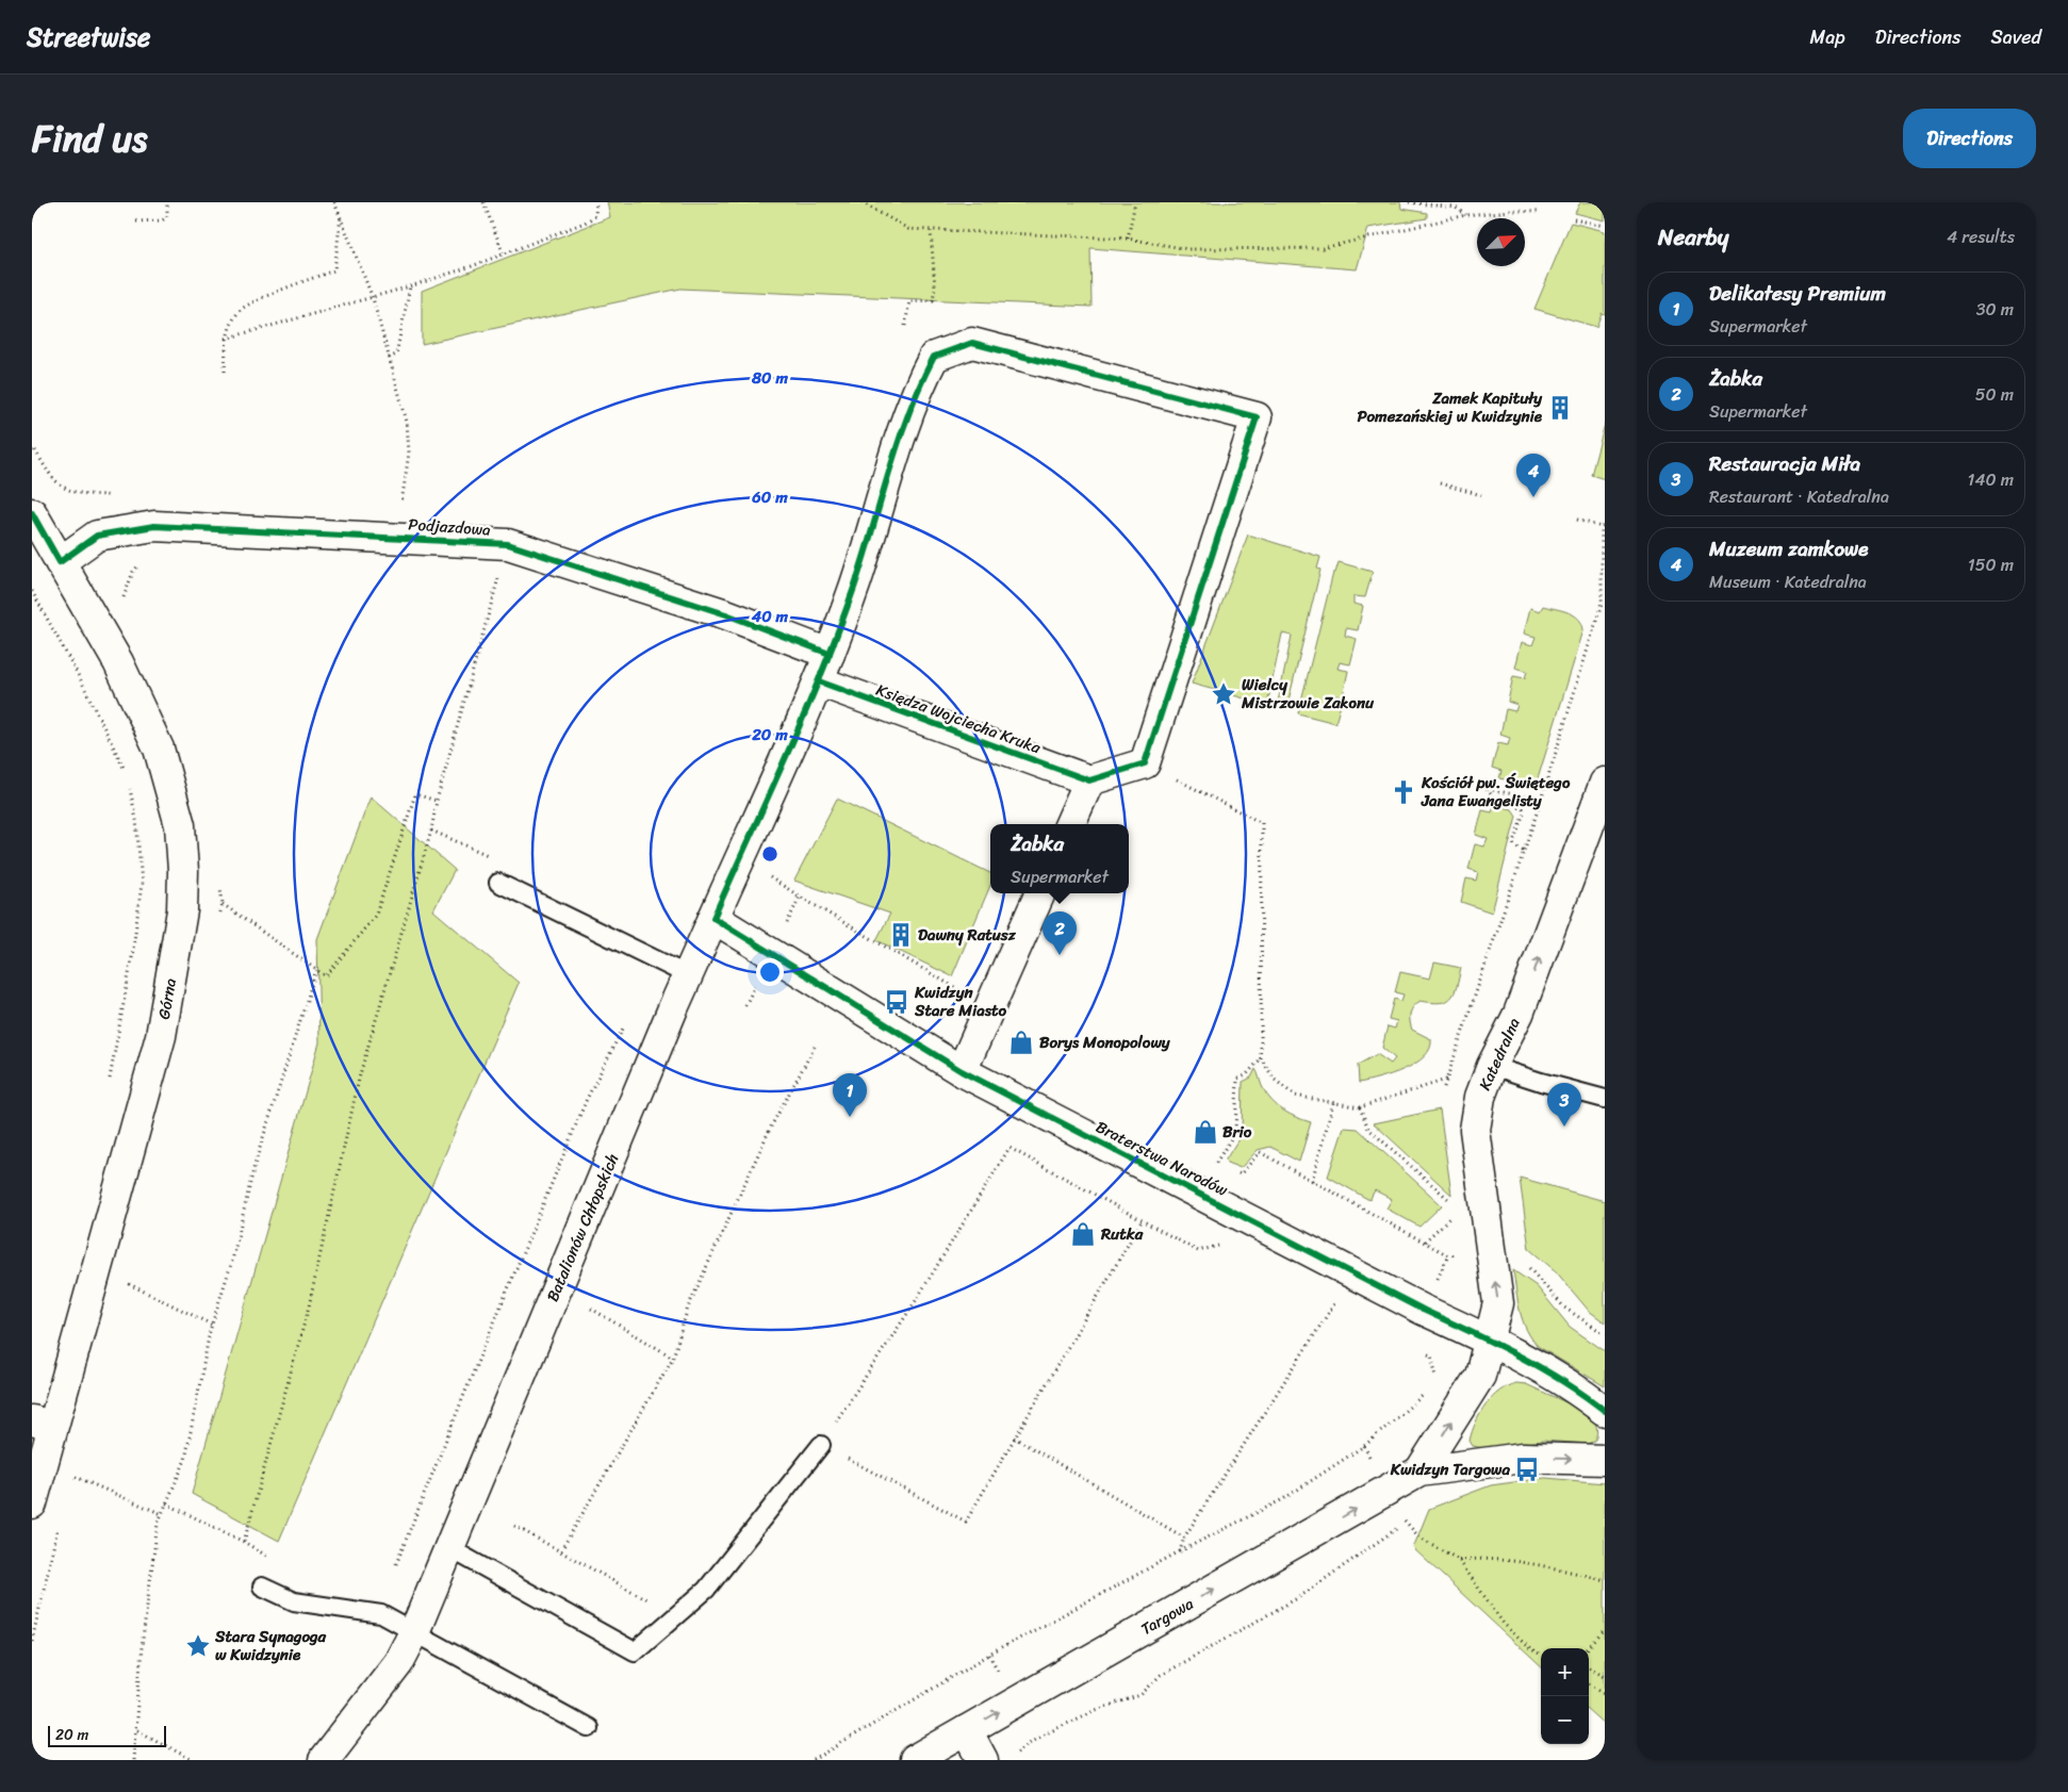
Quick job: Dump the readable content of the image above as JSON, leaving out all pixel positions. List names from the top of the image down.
{
  "streets": {
    "street": [
      "Podjazdowa",
      "Księdza Wojciecha Kruka",
      "Górna",
      "Katedralna",
      "Braterstwa Narodów",
      "Batalionów Chłopskich",
      "Targowa"
    ]
  },
  "crossings": [
    ["Podjazdowa", "Górna"],
    ["Podjazdowa", "Batalionów Chłopskich"],
    ["Księdza Wojciecha Kruka", "Batalionów Chłopskich"],
    ["Katedralna", "Braterstwa Narodów"],
    ["Katedralna", "Targowa"],
    ["Braterstwa Narodów", "Batalionów Chłopskich"],
    ["Braterstwa Narodów", "Targowa"]
  ],
  "one_way": ["Katedralna", "Targowa"],
  "places": {
    "building": ["Zamek Kapituły Pomezańskiej w Kwidzynie", "Dawny Ratusz"],
    "place": ["Wielcy Mistrzowie Zakonu", "Stara Synagoga w Kwidzynie"],
    "church": ["Kościół pw. Świętego Jana Ewangelisty"],
    "bus stop": ["Kwidzyn Stare Miasto", "Kwidzyn Targowa"],
    "shop": ["Borys Monopolowy", "Brio", "Rutka"]
  },
  "scale_bar": "20 m",
  "north": "top right",
  "page": {
    "header": "Streetwise",
    "nav": ["Map", "Directions", "Saved"],
    "title": "Find us",
    "buttons": "Directions",
    "heading": ["Nearby", "4 results"],
    "list": [
      {
        "mark": "1",
        "name": "Delikatesy Premium",
        "note": "Supermarket",
        "value": "30 m"
      },
      {
        "mark": "2",
        "name": "Żabka",
        "note": "Supermarket",
        "value": "50 m"
      },
      {
        "mark": "3",
        "name": "Restauracja Miła",
        "note": "Restaurant · Katedralna",
        "value": "140 m"
      },
      {
        "mark": "4",
        "name": "Muzeum zamkowe",
        "note": "Museum · Katedralna",
        "value": "150 m"
      }
    ],
    "pins": [
      "4",
      "2",
      "1",
      "3"
    ],
    "popup": ["Żabka", "Supermarket"],
    "map_buttons": ["+", "−"],
    "scale": "20 m"
  },
  "rings": [
    "80 m",
    "60 m",
    "40 m",
    "20 m"
  ]
}
